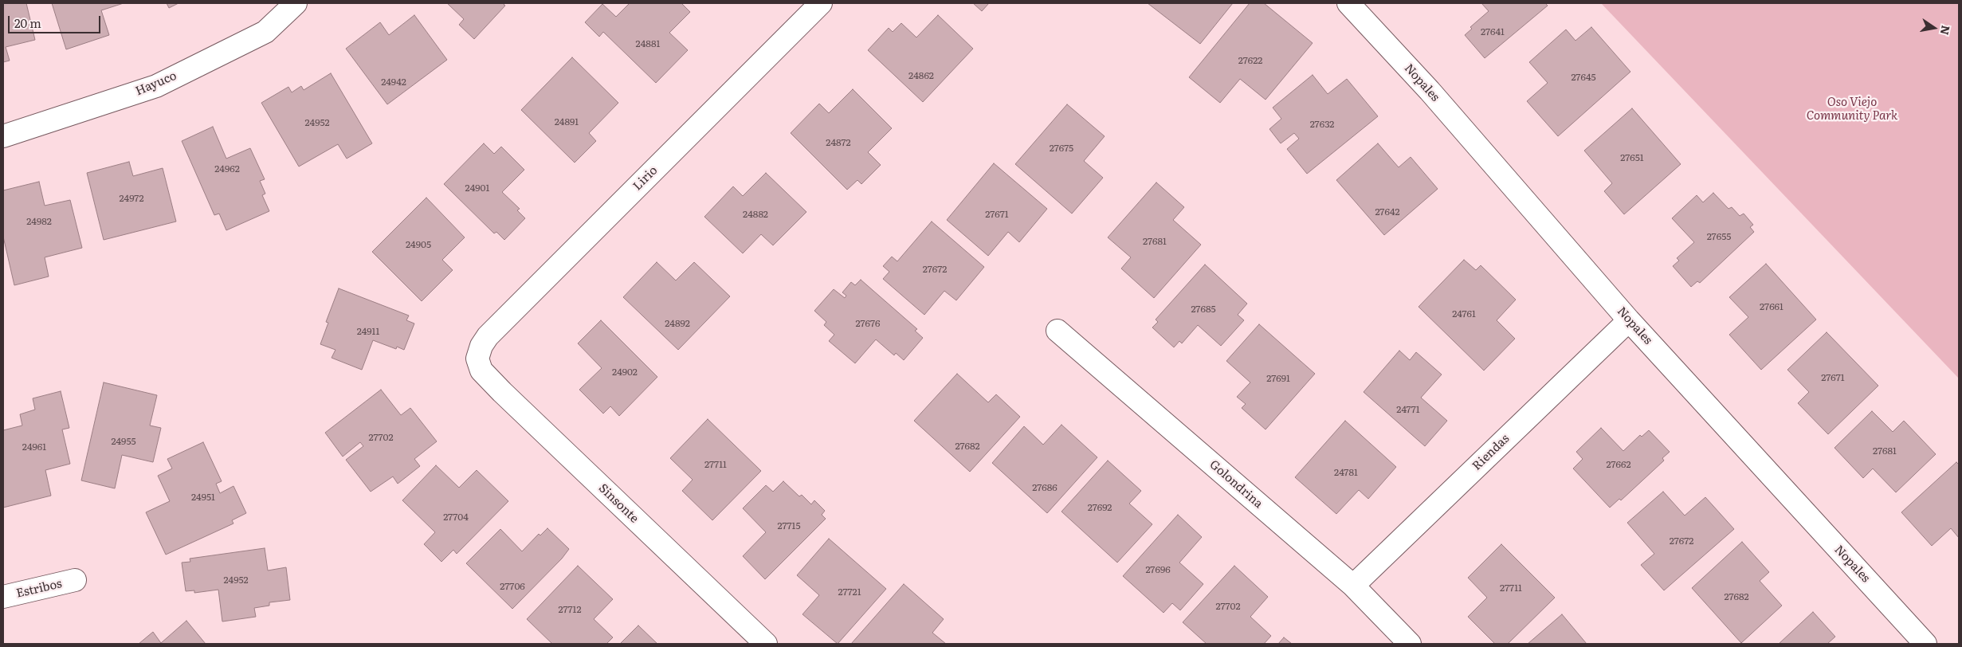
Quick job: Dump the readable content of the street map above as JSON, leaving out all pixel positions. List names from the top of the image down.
{
  "streets": {
    "street": [
      "Nopales",
      "Hayuco",
      "Lirio",
      "Riendas",
      "Golondrina",
      "Sinsonte",
      "Estribos"
    ]
  },
  "crossings": [
    ["Nopales", "Riendas"],
    ["Lirio", "Sinsonte"],
    ["Riendas", "Golondrina"]
  ],
  "parks": ["Oso Viejo Community Park"],
  "house_numbers": [
    "27641",
    "24881",
    "27622",
    "24862",
    "27645",
    "24942",
    "24891",
    "24952",
    "27632",
    "24872",
    "27675",
    "27651",
    "24962",
    "24901",
    "24972",
    "27642",
    "24882",
    "27671",
    "24982",
    "27655",
    "27681",
    "24905",
    "27672",
    "27661",
    "27685",
    "24761",
    "24892",
    "27676",
    "24911",
    "24902",
    "27671",
    "27691",
    "24771",
    "27702",
    "24955",
    "27682",
    "24961",
    "27681",
    "27711",
    "27662",
    "24781",
    "27686",
    "24951",
    "27692",
    "27704",
    "27715",
    "27672",
    "27696",
    "24952",
    "27706",
    "27711",
    "27721",
    "27682",
    "27702",
    "27712"
  ],
  "scale_bar": "20 m",
  "north": "right"
}
